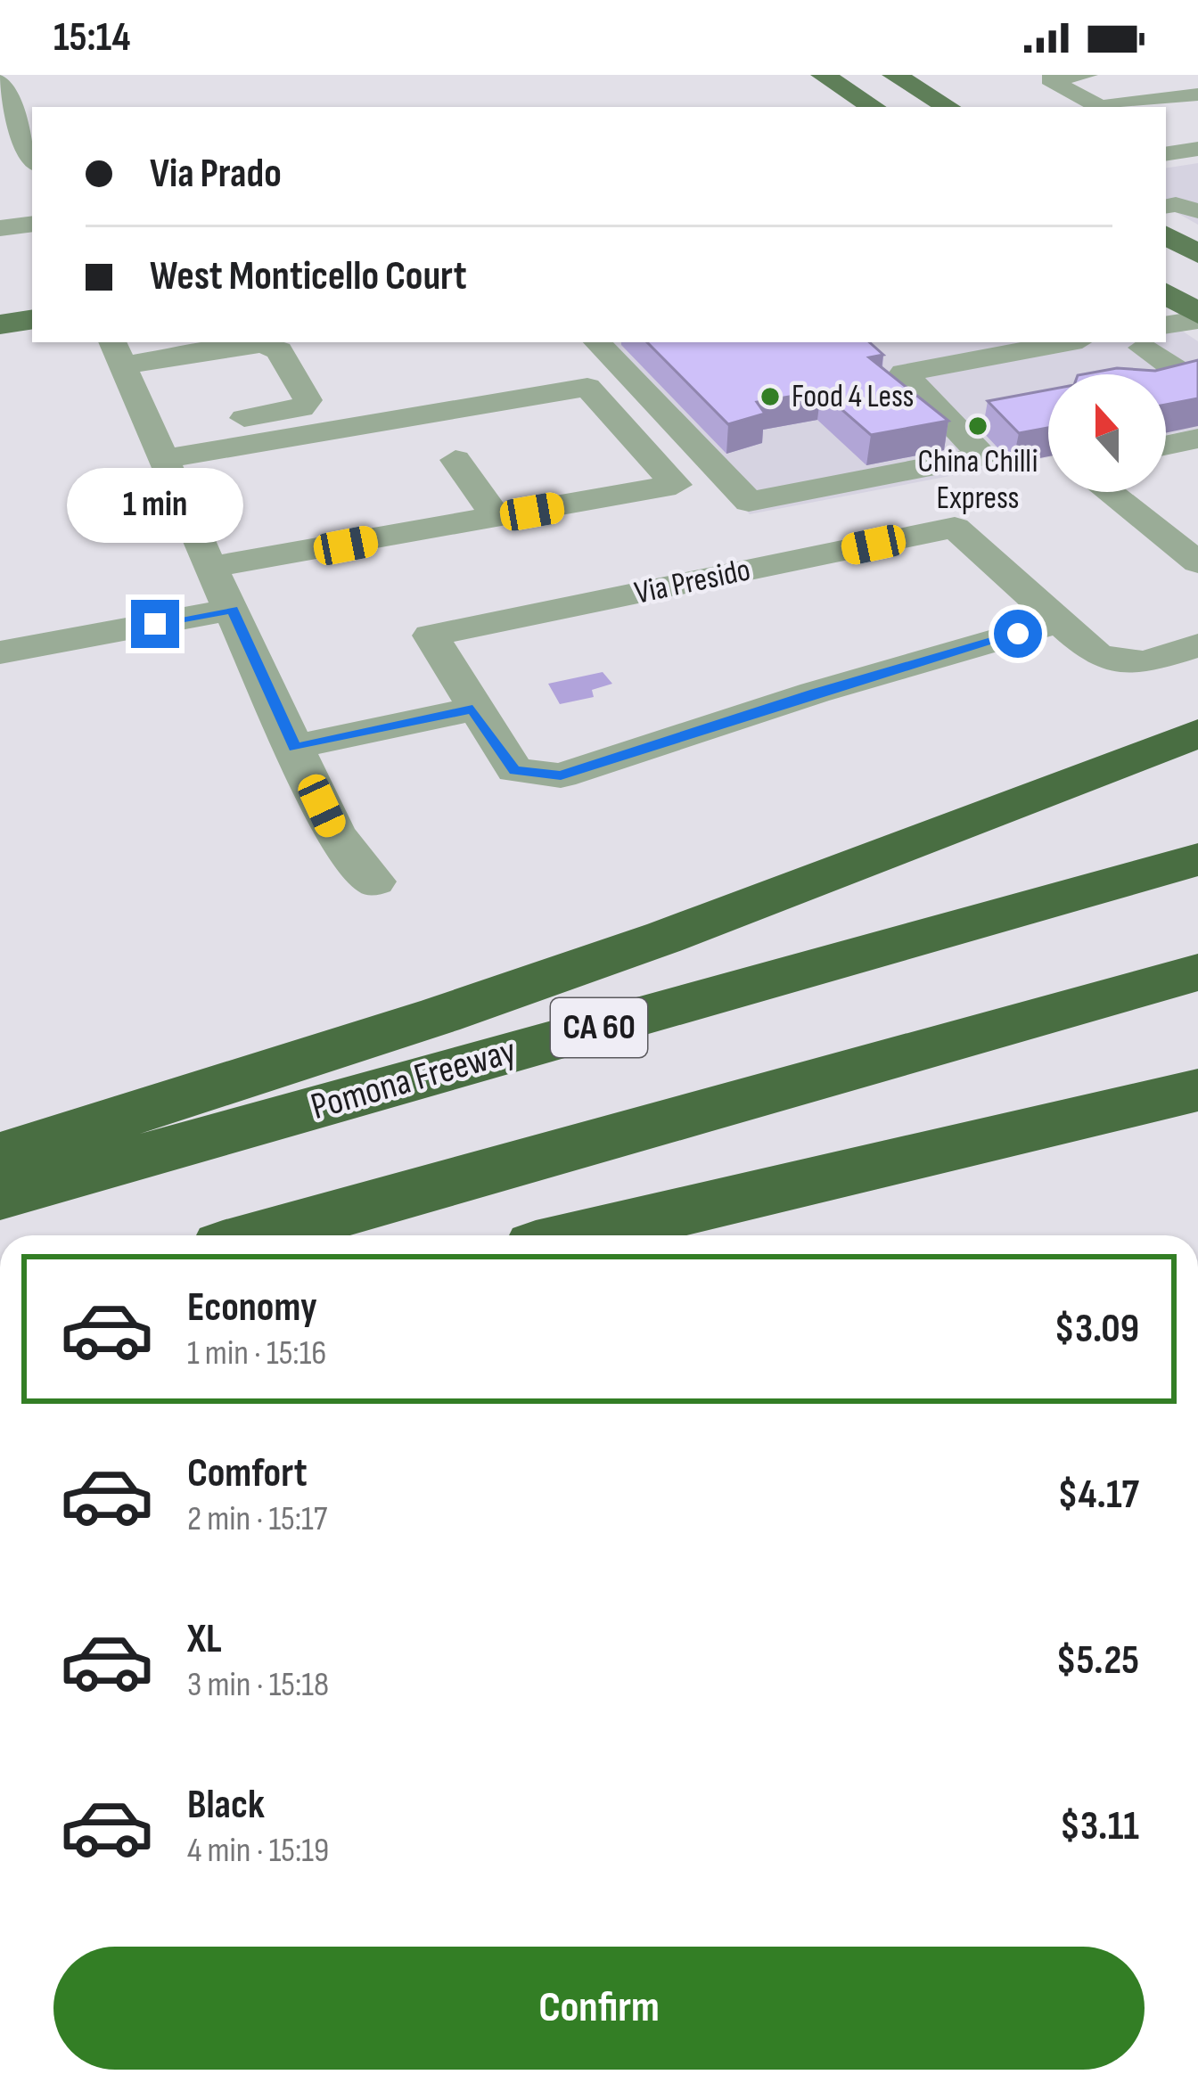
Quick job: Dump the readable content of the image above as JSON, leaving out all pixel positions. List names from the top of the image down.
{
  "streets": {
    "highway": ["CA 60", "Pomona Freeway"],
    "street": ["Via Presido"]
  },
  "places": ["Food 4 Less", "China Chilli Express"],
  "north": "top",
  "page": {
    "status": "15:14",
    "banner": ["Via Prado", "West Monticello Court"],
    "bubble": "1 min",
    "list": [
      {
        "name": "Economy",
        "note": "1 min · 15:16",
        "value": "$3.09"
      },
      {
        "name": "Comfort",
        "note": "2 min · 15:17",
        "value": "$4.17"
      },
      {
        "name": "XL",
        "note": "3 min · 15:18",
        "value": "$5.25"
      },
      {
        "name": "Black",
        "note": "4 min · 15:19",
        "value": "$3.11"
      }
    ],
    "buttons": "Confirm"
  }
}
